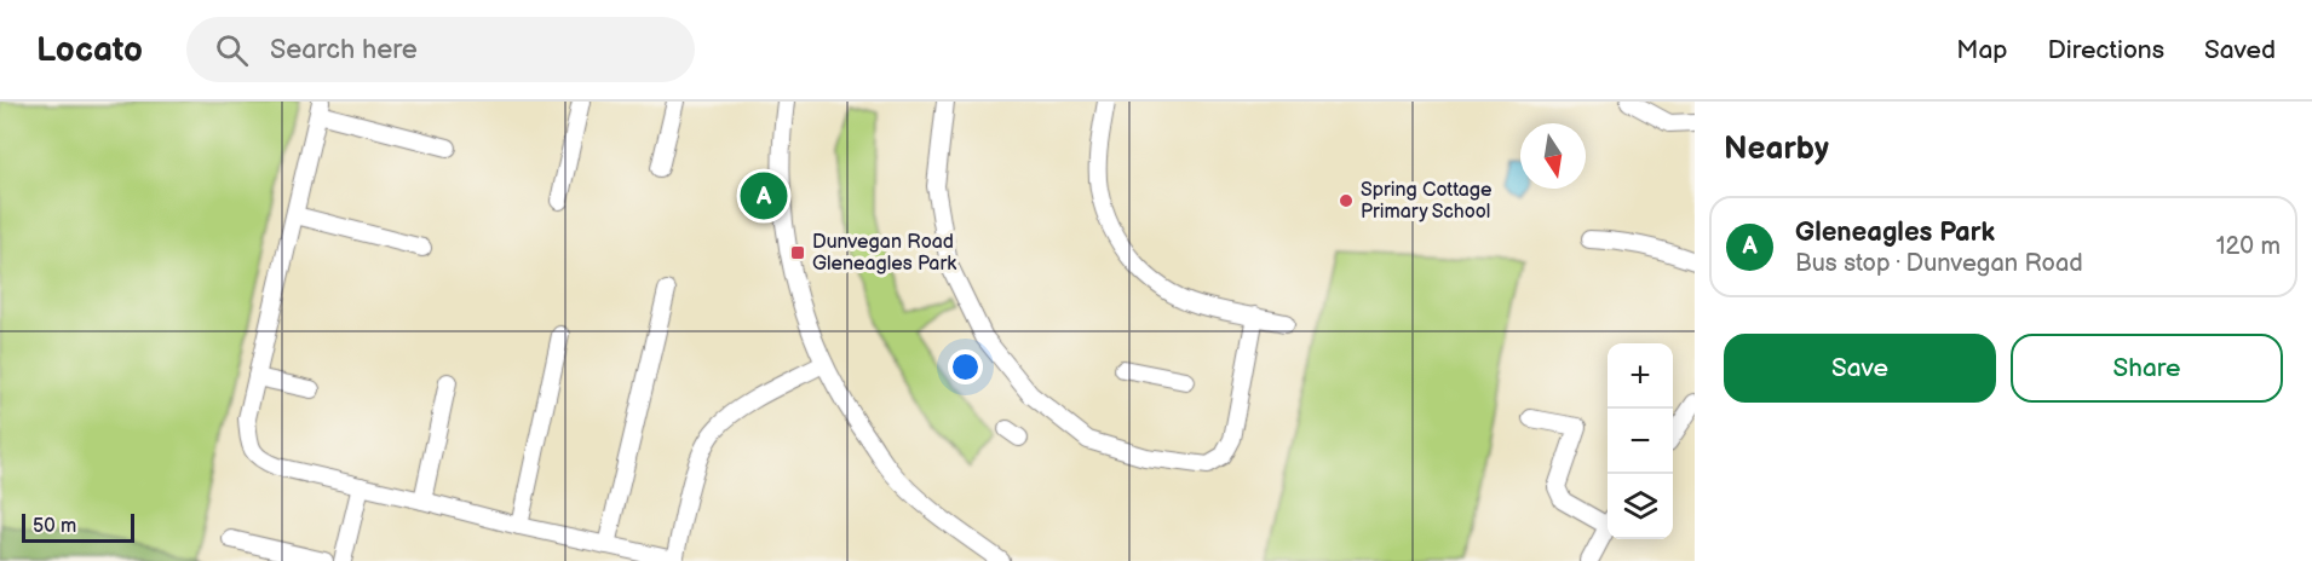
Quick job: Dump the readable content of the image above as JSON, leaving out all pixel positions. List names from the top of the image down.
{
  "places": {
    "other": ["Spring Cottage Primary School"],
    "transit": ["Dunvegan Road Gleneagles Park"]
  },
  "scale_bar": "50 m",
  "north": "bottom",
  "page": {
    "header": "Locato",
    "search": "Search here",
    "nav": ["Map", "Directions", "Saved"],
    "heading": "Nearby",
    "pins": "A",
    "list": [
      {
        "mark": "A",
        "name": "Gleneagles Park",
        "note": "Bus stop · Dunvegan Road",
        "value": "120 m"
      }
    ],
    "buttons": ["Save", "Share"],
    "map_buttons": ["+", "−"],
    "scale": "50 m"
  }
}
